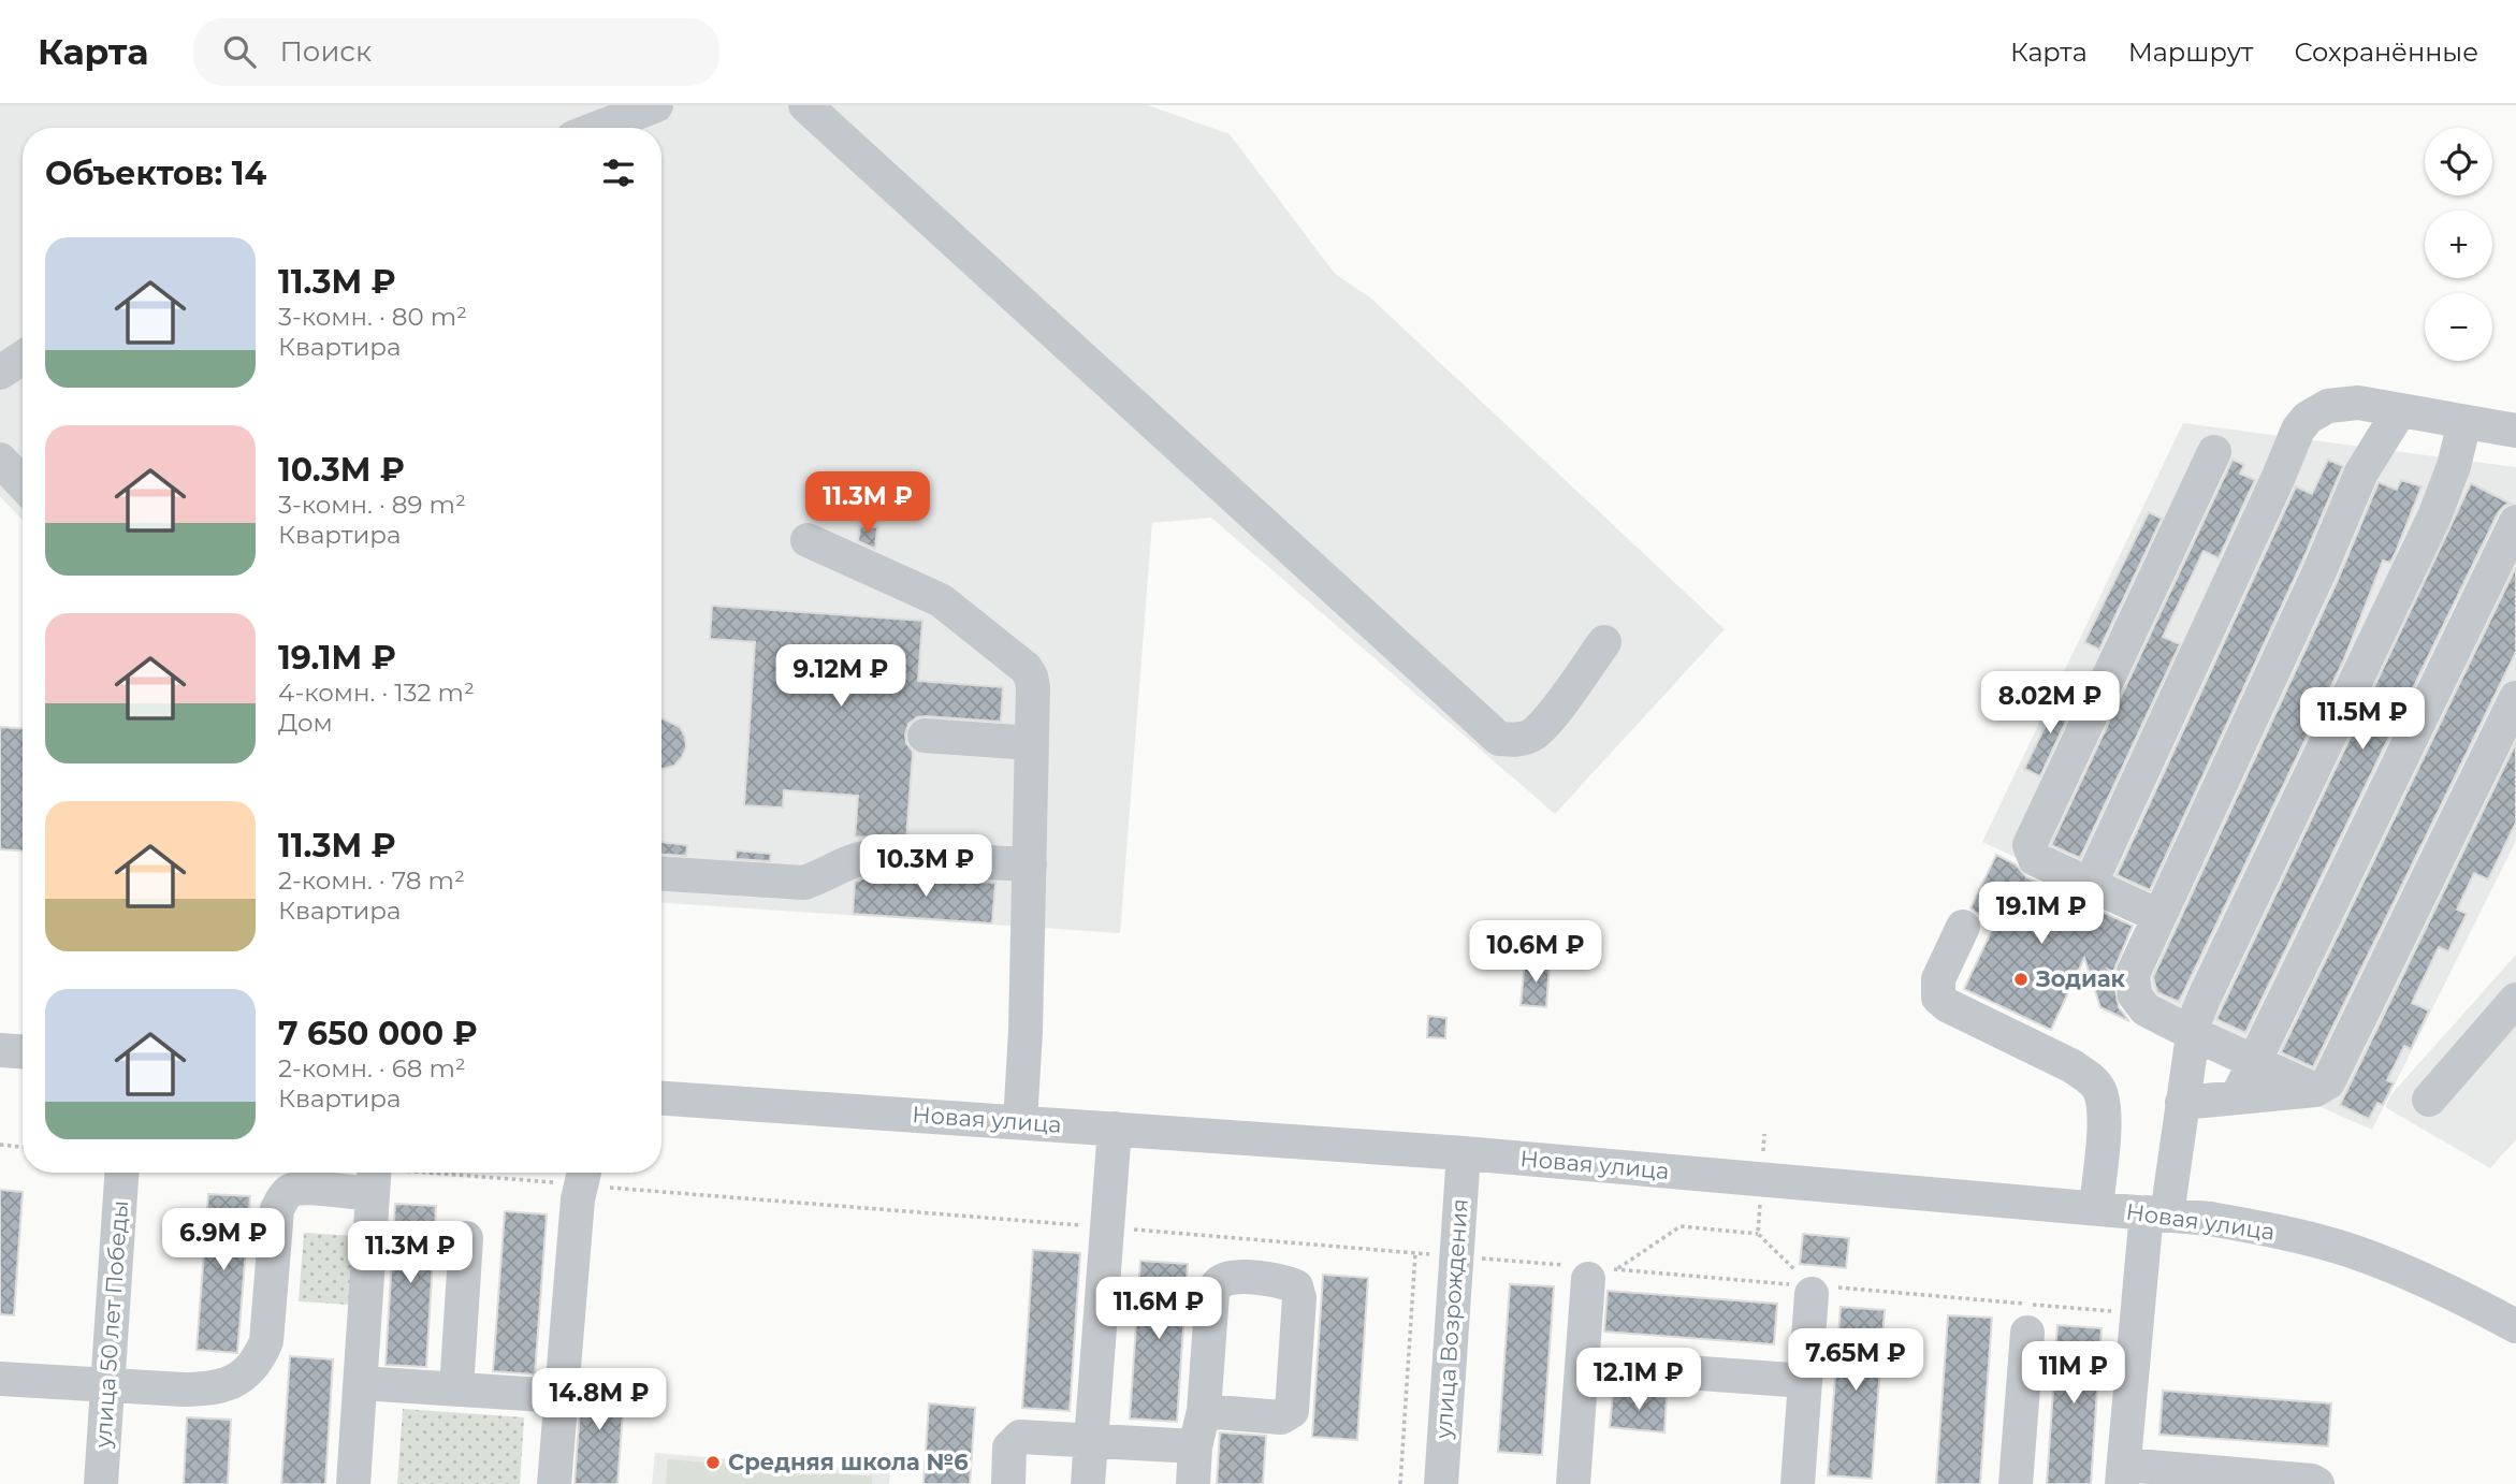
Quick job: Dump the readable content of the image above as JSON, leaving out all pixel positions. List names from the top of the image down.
{
  "streets": {
    "street": ["Новая улица", "улица Возрождения", "улица 50 лет Победы"]
  },
  "crossings": [
    ["Новая улица", "улица Возрождения"]
  ],
  "places": ["Зодиак", "Средняя школа №6"],
  "page": {
    "header": "Карта",
    "search": "Поиск",
    "nav": ["Карта", "Маршрут", "Сохранённые"],
    "map_buttons": ["+", "−"],
    "heading": "Объектов: 14",
    "list": [
      {
        "name": "11.3M ₽",
        "note": "3-комн. · 80 m² · Квартира"
      },
      {
        "name": "10.3M ₽",
        "note": "3-комн. · 89 m² · Квартира"
      },
      {
        "name": "19.1M ₽",
        "note": "4-комн. · 132 m² · Дом"
      },
      {
        "name": "11.3M ₽",
        "note": "2-комн. · 78 m² · Квартира"
      },
      {
        "name": "7 650 000 ₽",
        "note": "2-комн. · 68 m² · Квартира"
      }
    ],
    "price": [
      "11.3M ₽",
      "9.12M ₽",
      "8.02M ₽",
      "11.5M ₽",
      "10.3M ₽",
      "19.1M ₽",
      "10.6M ₽",
      "6.9M ₽",
      "11.3M ₽",
      "11.6M ₽",
      "7.65M ₽",
      "11M ₽",
      "12.1M ₽",
      "14.8M ₽"
    ]
  }
}
